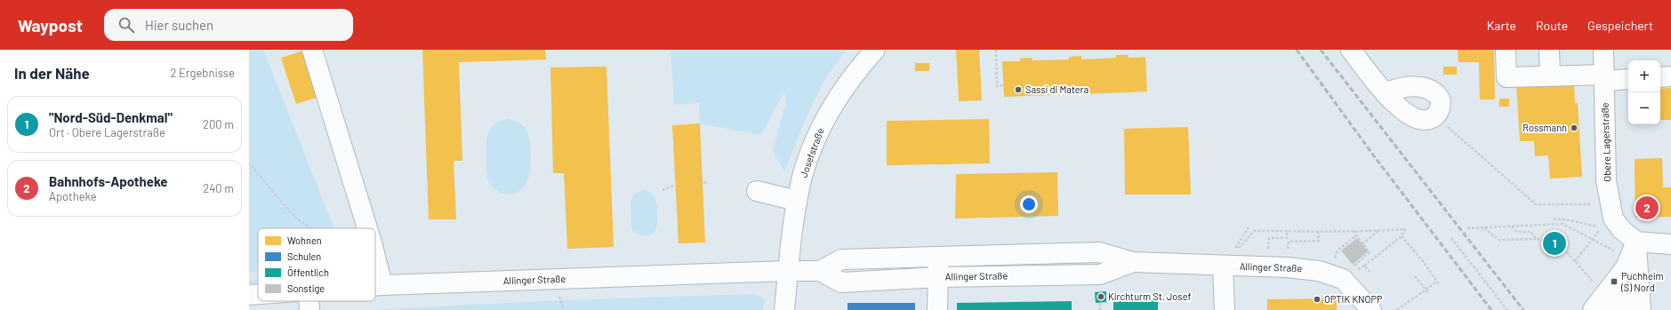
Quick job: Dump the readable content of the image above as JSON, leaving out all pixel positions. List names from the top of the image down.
{
  "streets": {
    "street": ["Obere Lagerstraße", "Josefstraße", "Allinger Straße"]
  },
  "crossings": [
    ["Josefstraße", "Allinger Straße"]
  ],
  "places": {
    "other": [
      "Sassi di Matera",
      "Rossmann",
      "Kirchturm St. Josef",
      "OPTIK KNOPP"
    ],
    "transit": ["Puchheim (S) Nord"]
  },
  "legend": [
    "Wohnen",
    "Schulen",
    "Öffentlich",
    "Sonstige"
  ],
  "page": {
    "header": "Waypost",
    "search": "Hier suchen",
    "nav": ["Karte", "Route", "Gespeichert"],
    "heading": ["In der Nähe", "2 Ergebnisse"],
    "map_buttons": ["+", "−"],
    "list": [
      {
        "mark": "1",
        "name": "\"Nord-Süd-Denkmal\"",
        "note": "Ort · Obere Lagerstraße",
        "value": "200 m"
      },
      {
        "mark": "2",
        "name": "Bahnhofs-Apotheke",
        "note": "Apotheke",
        "value": "240 m"
      }
    ],
    "pins": ["2", "1"]
  }
}
